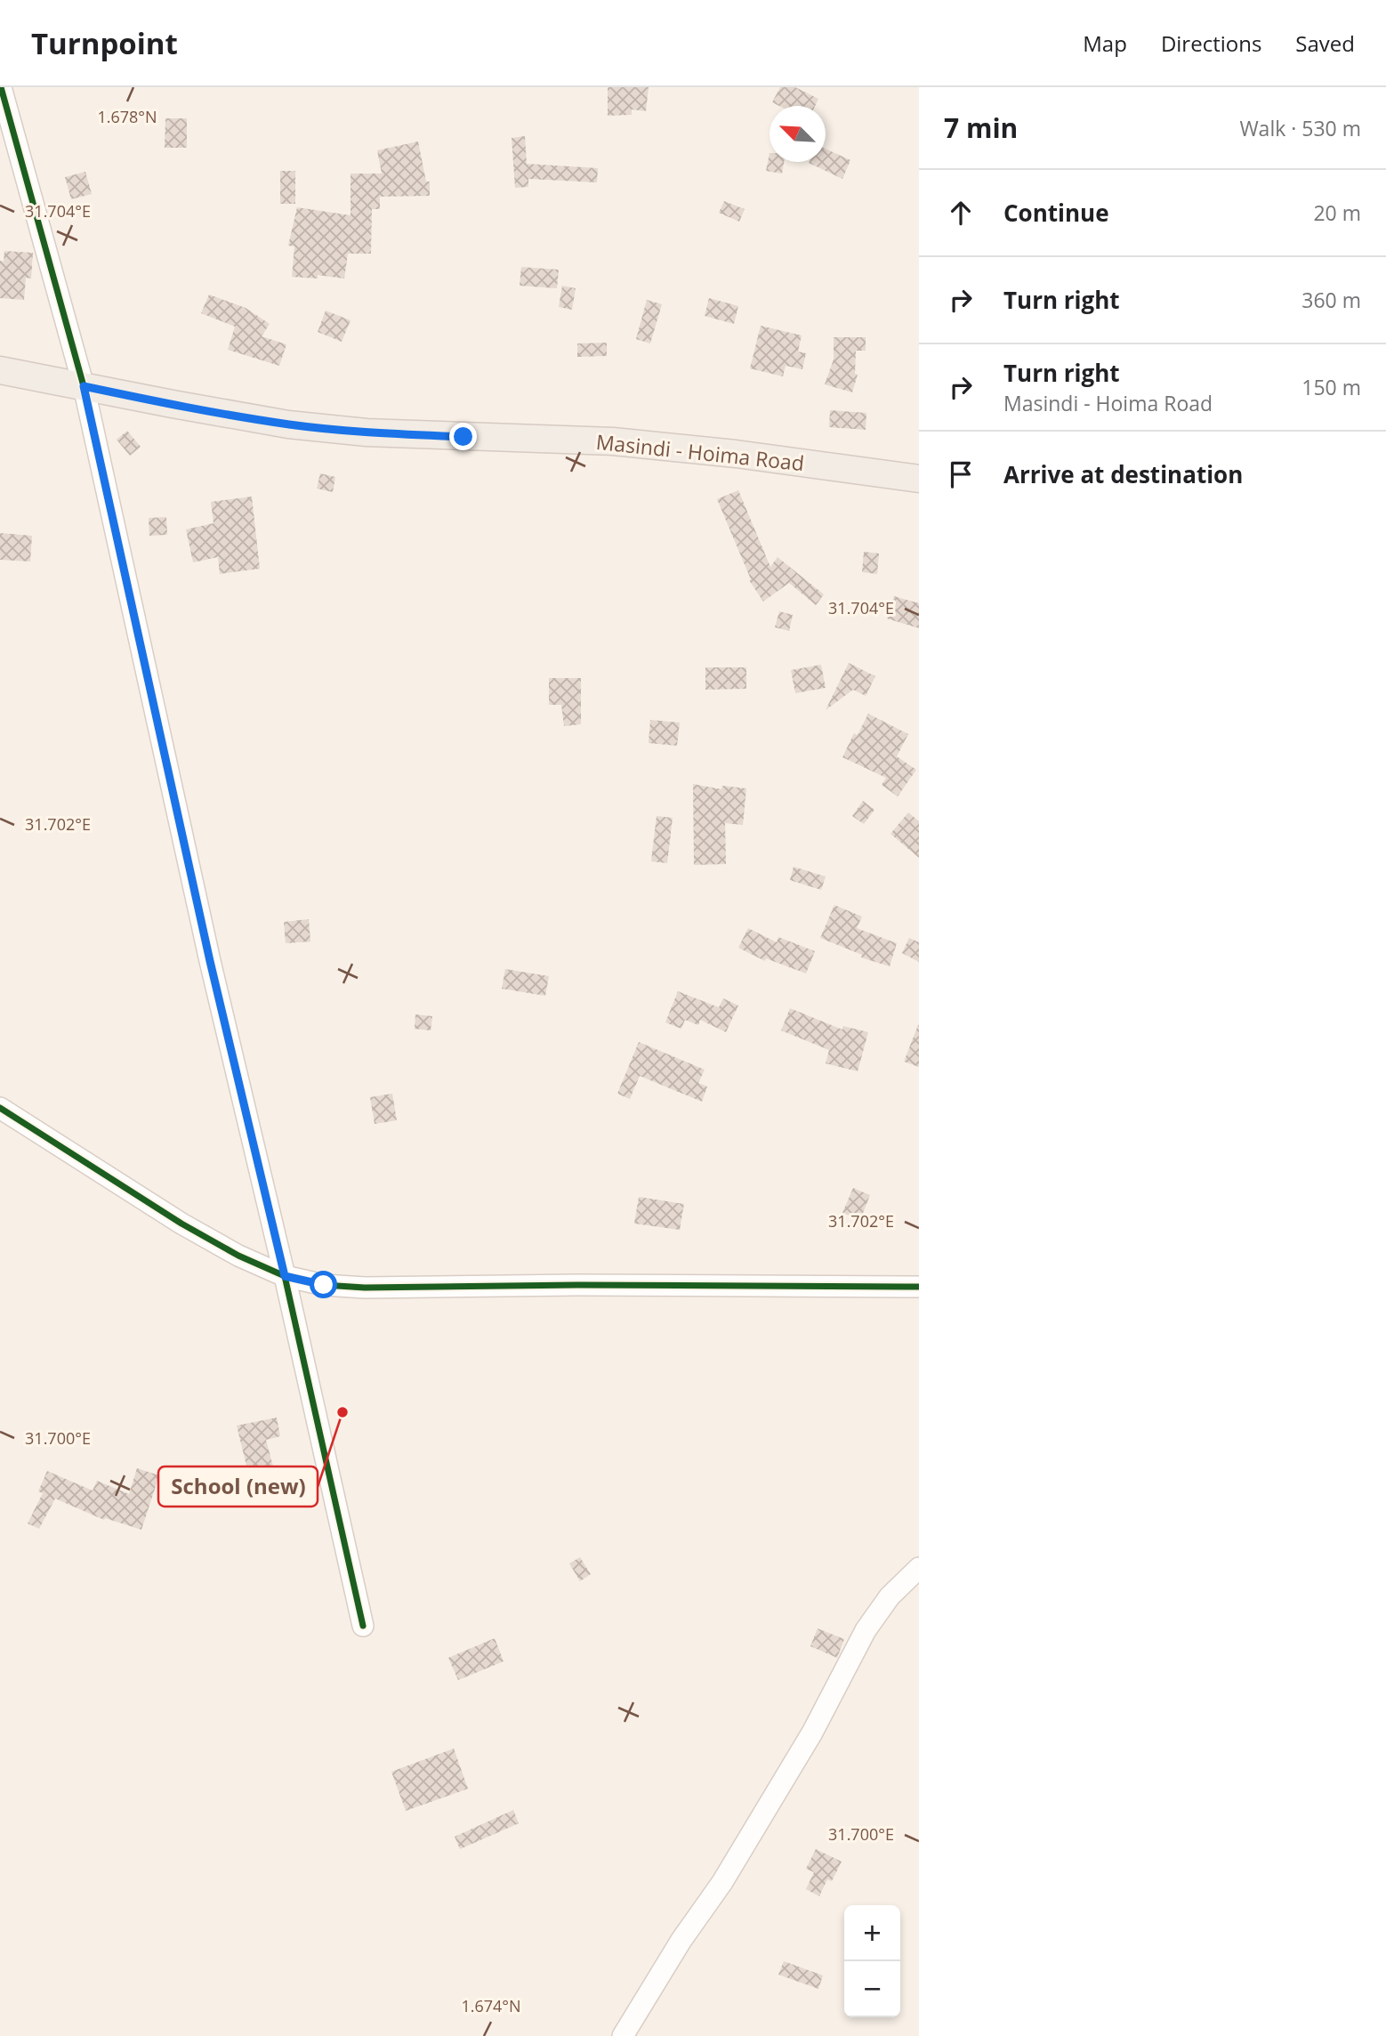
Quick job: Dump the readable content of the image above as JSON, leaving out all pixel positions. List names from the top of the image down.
{
  "streets": {
    "main road": ["Masindi - Hoima Road"]
  },
  "places": ["School (new)"],
  "north": "top left",
  "page": {
    "header": "Turnpoint",
    "nav": ["Map", "Directions", "Saved"],
    "heading": ["7 min", "Walk · 530 m"],
    "list": [
      ["Continue", "20 m"],
      ["Turn right", "360 m"],
      ["Turn right", "Masindi - Hoima Road", "150 m"],
      "Arrive at destination"
    ],
    "map_buttons": ["+", "−"]
  },
  "coordinates": [
    "1.678°N",
    "31.704°E",
    "31.702°E",
    "31.700°E",
    "1.674°N"
  ]
}
